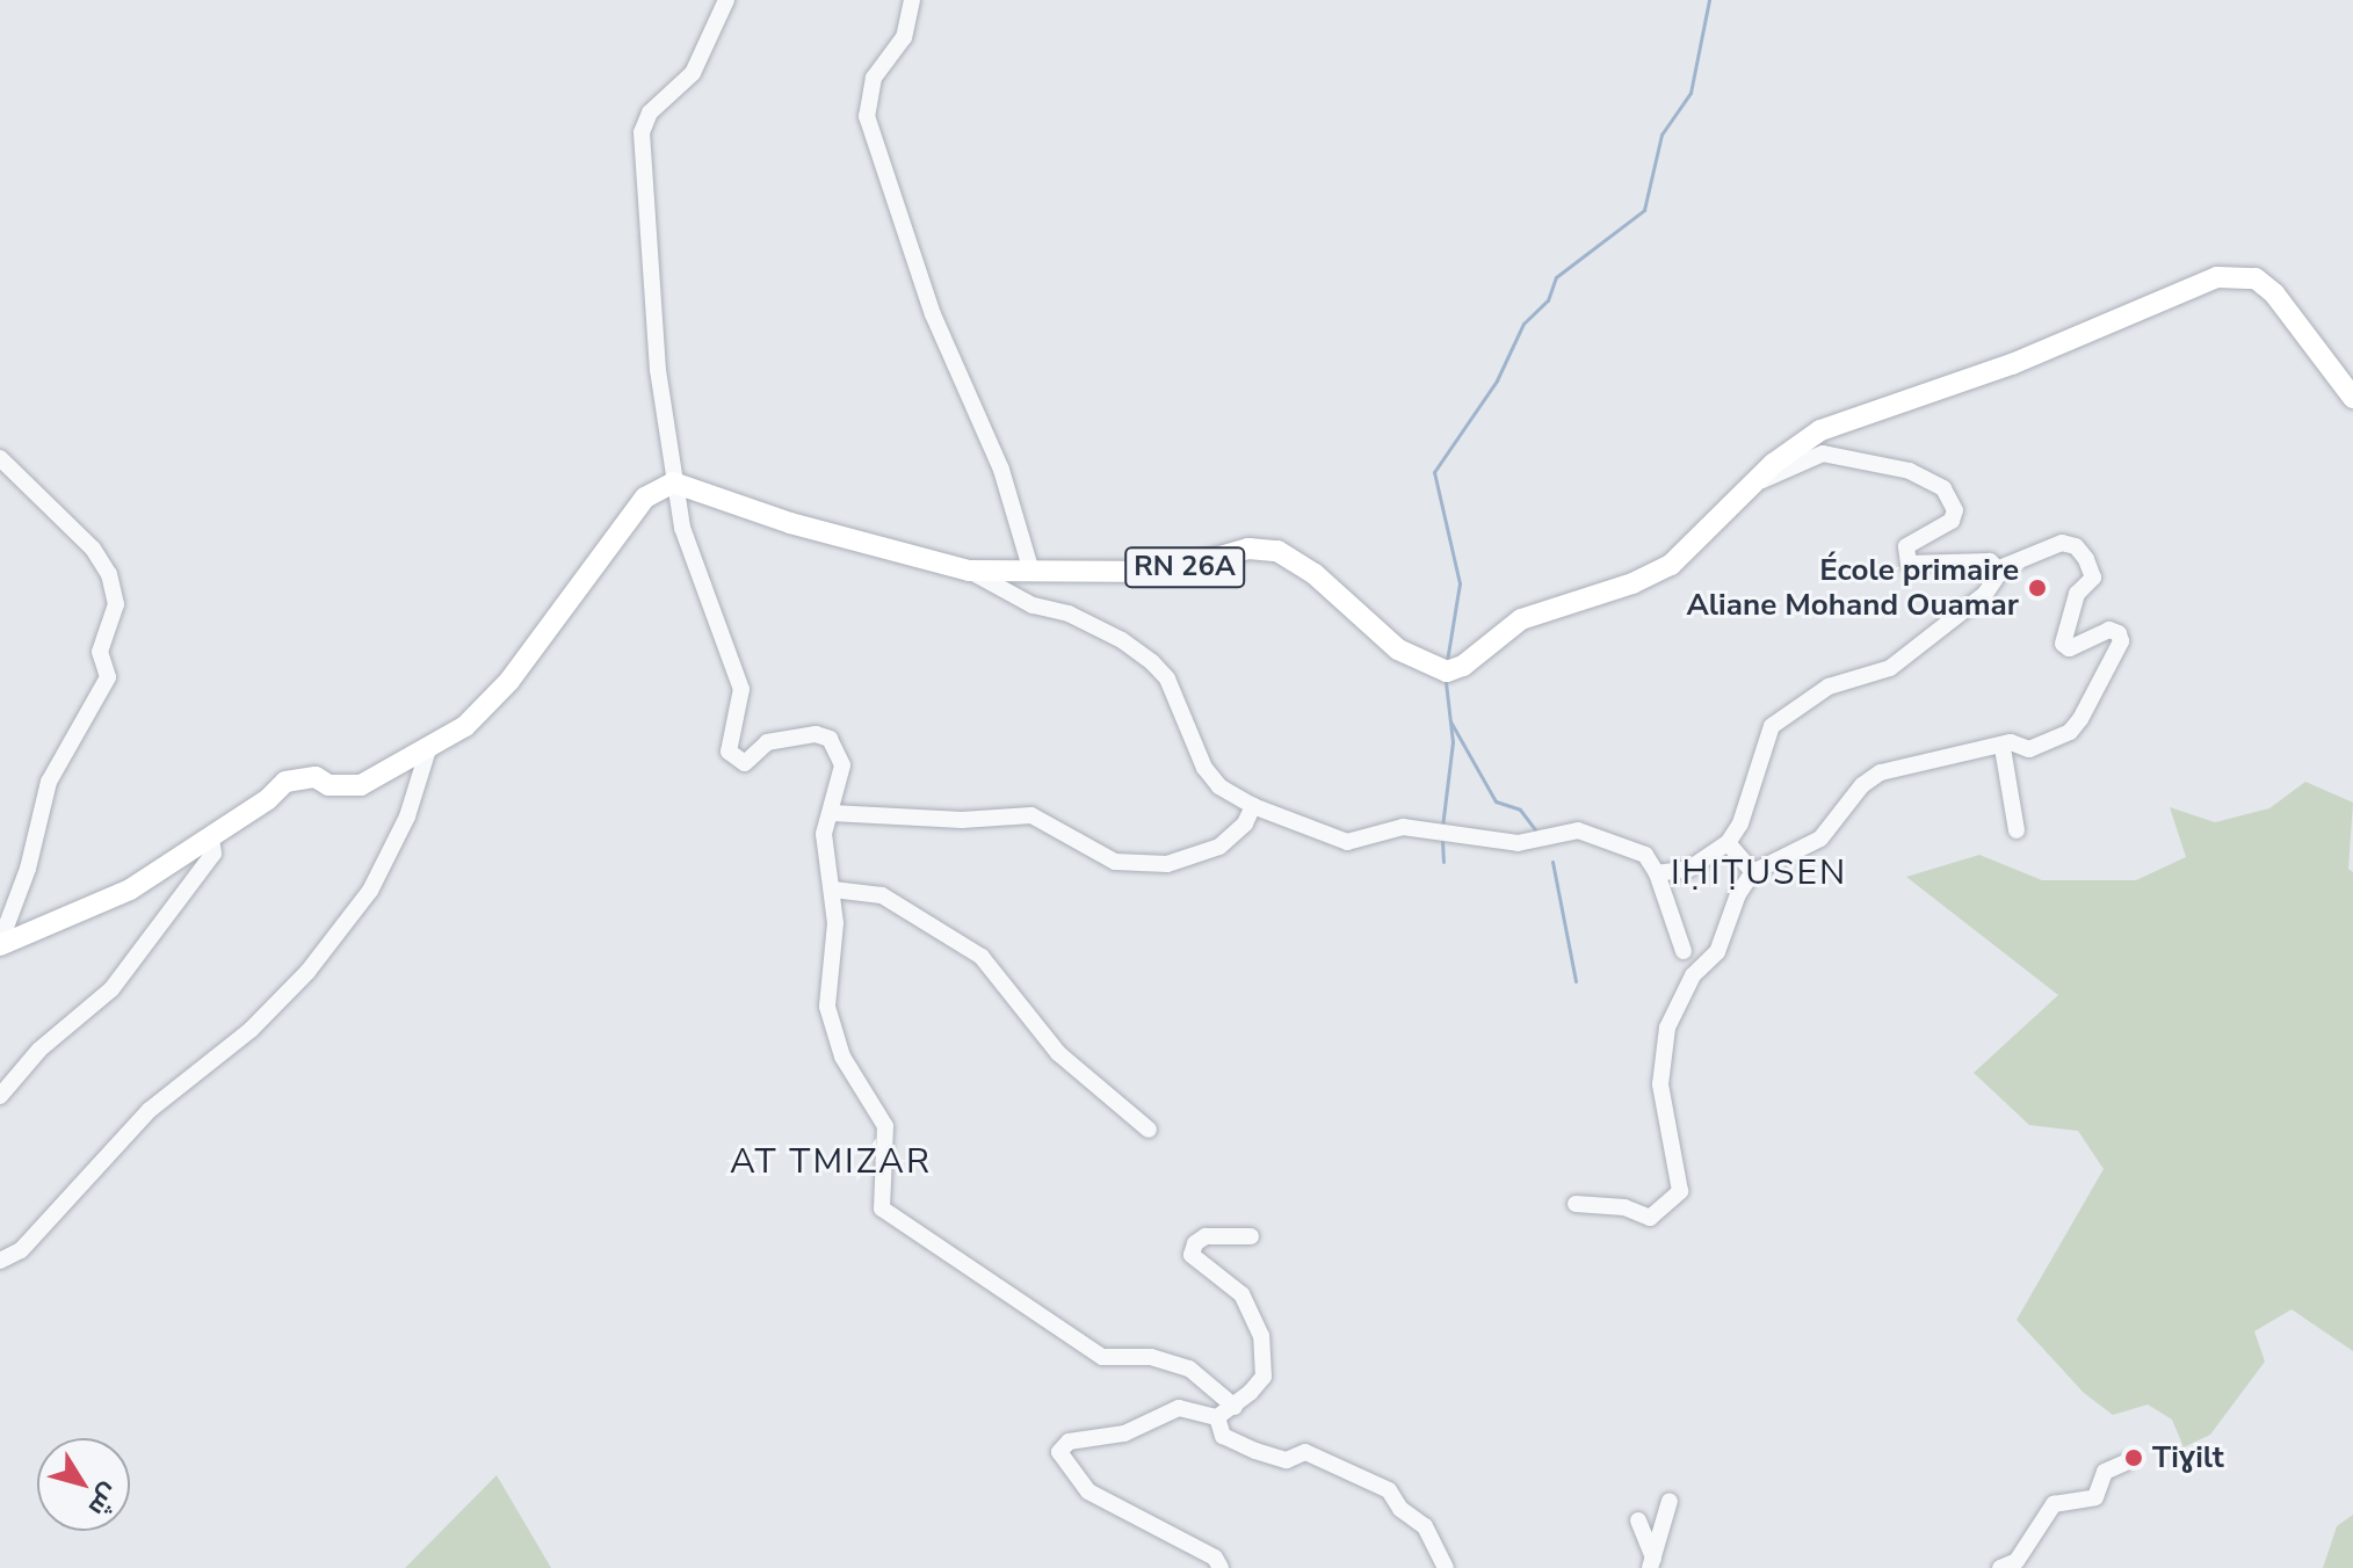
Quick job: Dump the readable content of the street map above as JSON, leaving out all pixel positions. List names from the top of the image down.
{
  "streets": {
    "main road": ["RN 26A"]
  },
  "districts": ["IḤIṬUSEN", "AT TMIZAR"],
  "places": ["École primaire Aliane Mohand Ouamar", "Tiɣilt"],
  "north": "bottom right"
}
